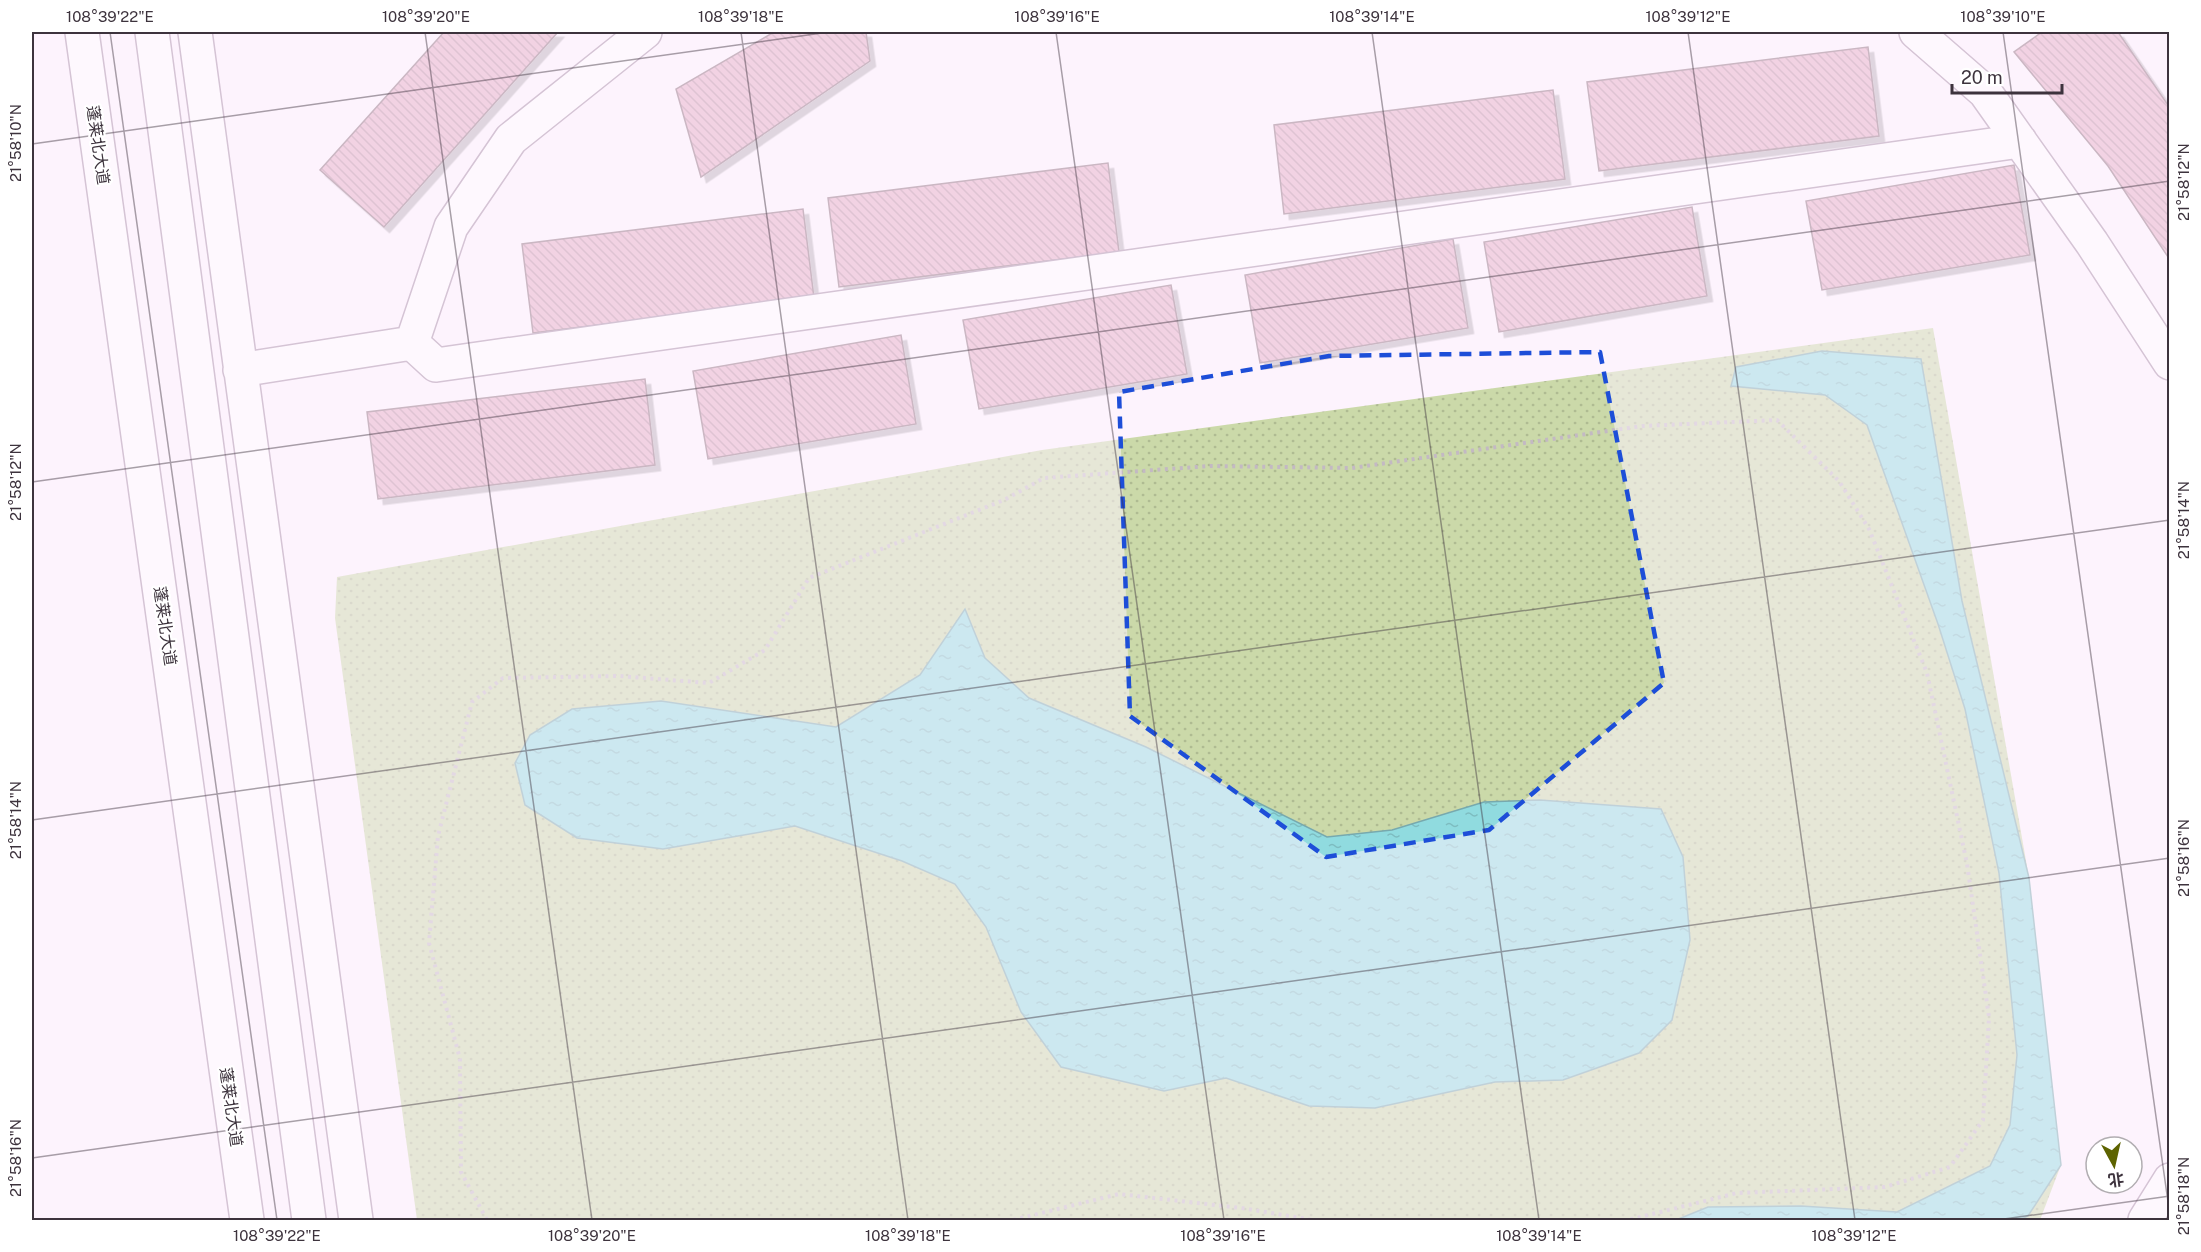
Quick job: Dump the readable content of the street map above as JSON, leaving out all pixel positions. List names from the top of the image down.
{
  "streets": {
    "main road": ["蓬莱北大道"]
  },
  "scale_bar": "20 m",
  "north": "bottom",
  "coordinates": [
    "108°39'22\"E",
    "108°39'20\"E",
    "108°39'18\"E",
    "108°39'16\"E",
    "108°39'14\"E",
    "108°39'12\"E",
    "108°39'10\"E",
    "21°58'10\"N",
    "21°58'12\"N",
    "21°58'14\"N",
    "21°58'16\"N",
    "21°58'18\"N"
  ]
}
